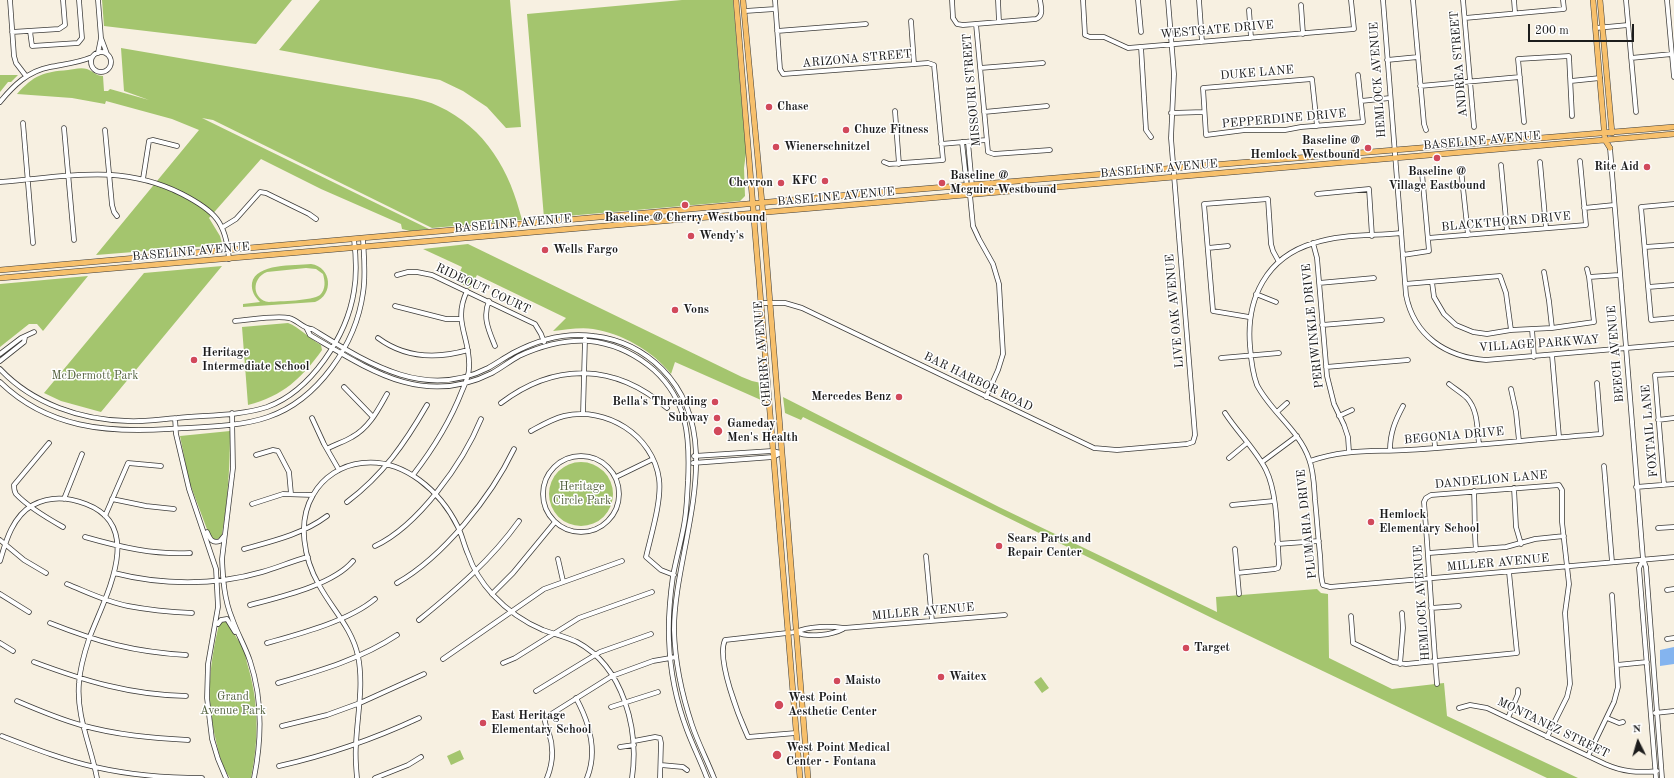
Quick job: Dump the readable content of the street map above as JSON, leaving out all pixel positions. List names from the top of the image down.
{
  "streets": {
    "main road": ["BASELINE AVENUE", "CHERRY AVENUE", "BEECH AVENUE"],
    "street": [
      "WESTGATE DRIVE",
      "ARIZONA STREET",
      "ANDREA STREET",
      "DUKE LANE",
      "HEMLOCK AVENUE",
      "MISSOURI STREET",
      "PEPPERDINE DRIVE",
      "BLACKTHORN DRIVE",
      "RIDEOUT COURT",
      "LIVE OAK AVENUE",
      "PERIWINKLE DRIVE",
      "VILLAGE PARKWAY",
      "BAR HARBOR ROAD",
      "FOXTAIL LANE",
      "BEGONIA DRIVE",
      "DANDELION LANE",
      "PLUMARIA DRIVE",
      "MILLER AVENUE",
      "MONTANEZ STREET"
    ]
  },
  "crossings": [
    ["WESTGATE DRIVE", "LIVE OAK AVENUE"],
    ["DUKE LANE", "PEPPERDINE DRIVE"],
    ["HEMLOCK AVENUE", "BASELINE AVENUE"],
    ["HEMLOCK AVENUE", "VILLAGE PARKWAY"],
    ["HEMLOCK AVENUE", "DANDELION LANE"],
    ["HEMLOCK AVENUE", "MILLER AVENUE"],
    ["BASELINE AVENUE", "LIVE OAK AVENUE"],
    ["BASELINE AVENUE", "VILLAGE PARKWAY"],
    ["BASELINE AVENUE", "CHERRY AVENUE"],
    ["BASELINE AVENUE", "BEECH AVENUE"],
    ["LIVE OAK AVENUE", "BAR HARBOR ROAD"],
    ["PERIWINKLE DRIVE", "BEGONIA DRIVE"],
    ["PERIWINKLE DRIVE", "PLUMARIA DRIVE"],
    ["VILLAGE PARKWAY", "BEECH AVENUE"],
    ["VILLAGE PARKWAY", "PLUMARIA DRIVE"],
    ["CHERRY AVENUE", "BAR HARBOR ROAD"],
    ["CHERRY AVENUE", "MILLER AVENUE"],
    ["BEECH AVENUE", "MILLER AVENUE"],
    ["BEECH AVENUE", "MONTANEZ STREET"],
    ["BEGONIA DRIVE", "PLUMARIA DRIVE"],
    ["PLUMARIA DRIVE", "MILLER AVENUE"]
  ],
  "parks": ["McDermott Park", "Heritage Circle Park", "Grand Avenue Park"],
  "places": [
    "Chase",
    "Chuze Fitness",
    "Wienerschnitzel",
    "Baseline @ Hemlock Westbound",
    "Baseline @ Village Eastbound",
    "Rite Aid",
    "KFC",
    "Chevron",
    "Baseline @ Mcguire Westbound",
    "Baseline @ Cherry Westbound",
    "Wendy's",
    "Wells Fargo",
    "Vons",
    "Heritage Intermediate School",
    "Mercedes Benz",
    "Bella's Threading",
    "Subway",
    "Gameday Men's Health",
    "Hemlock Elementary School",
    "Sears Parts and Repair Center",
    "Target",
    "Waitex",
    "Maisto",
    "West Point Aesthetic Center",
    "East Heritage Elementary School",
    "West Point Medical Center - Fontana"
  ],
  "scale_bar": "200 m",
  "north": "top"
}
